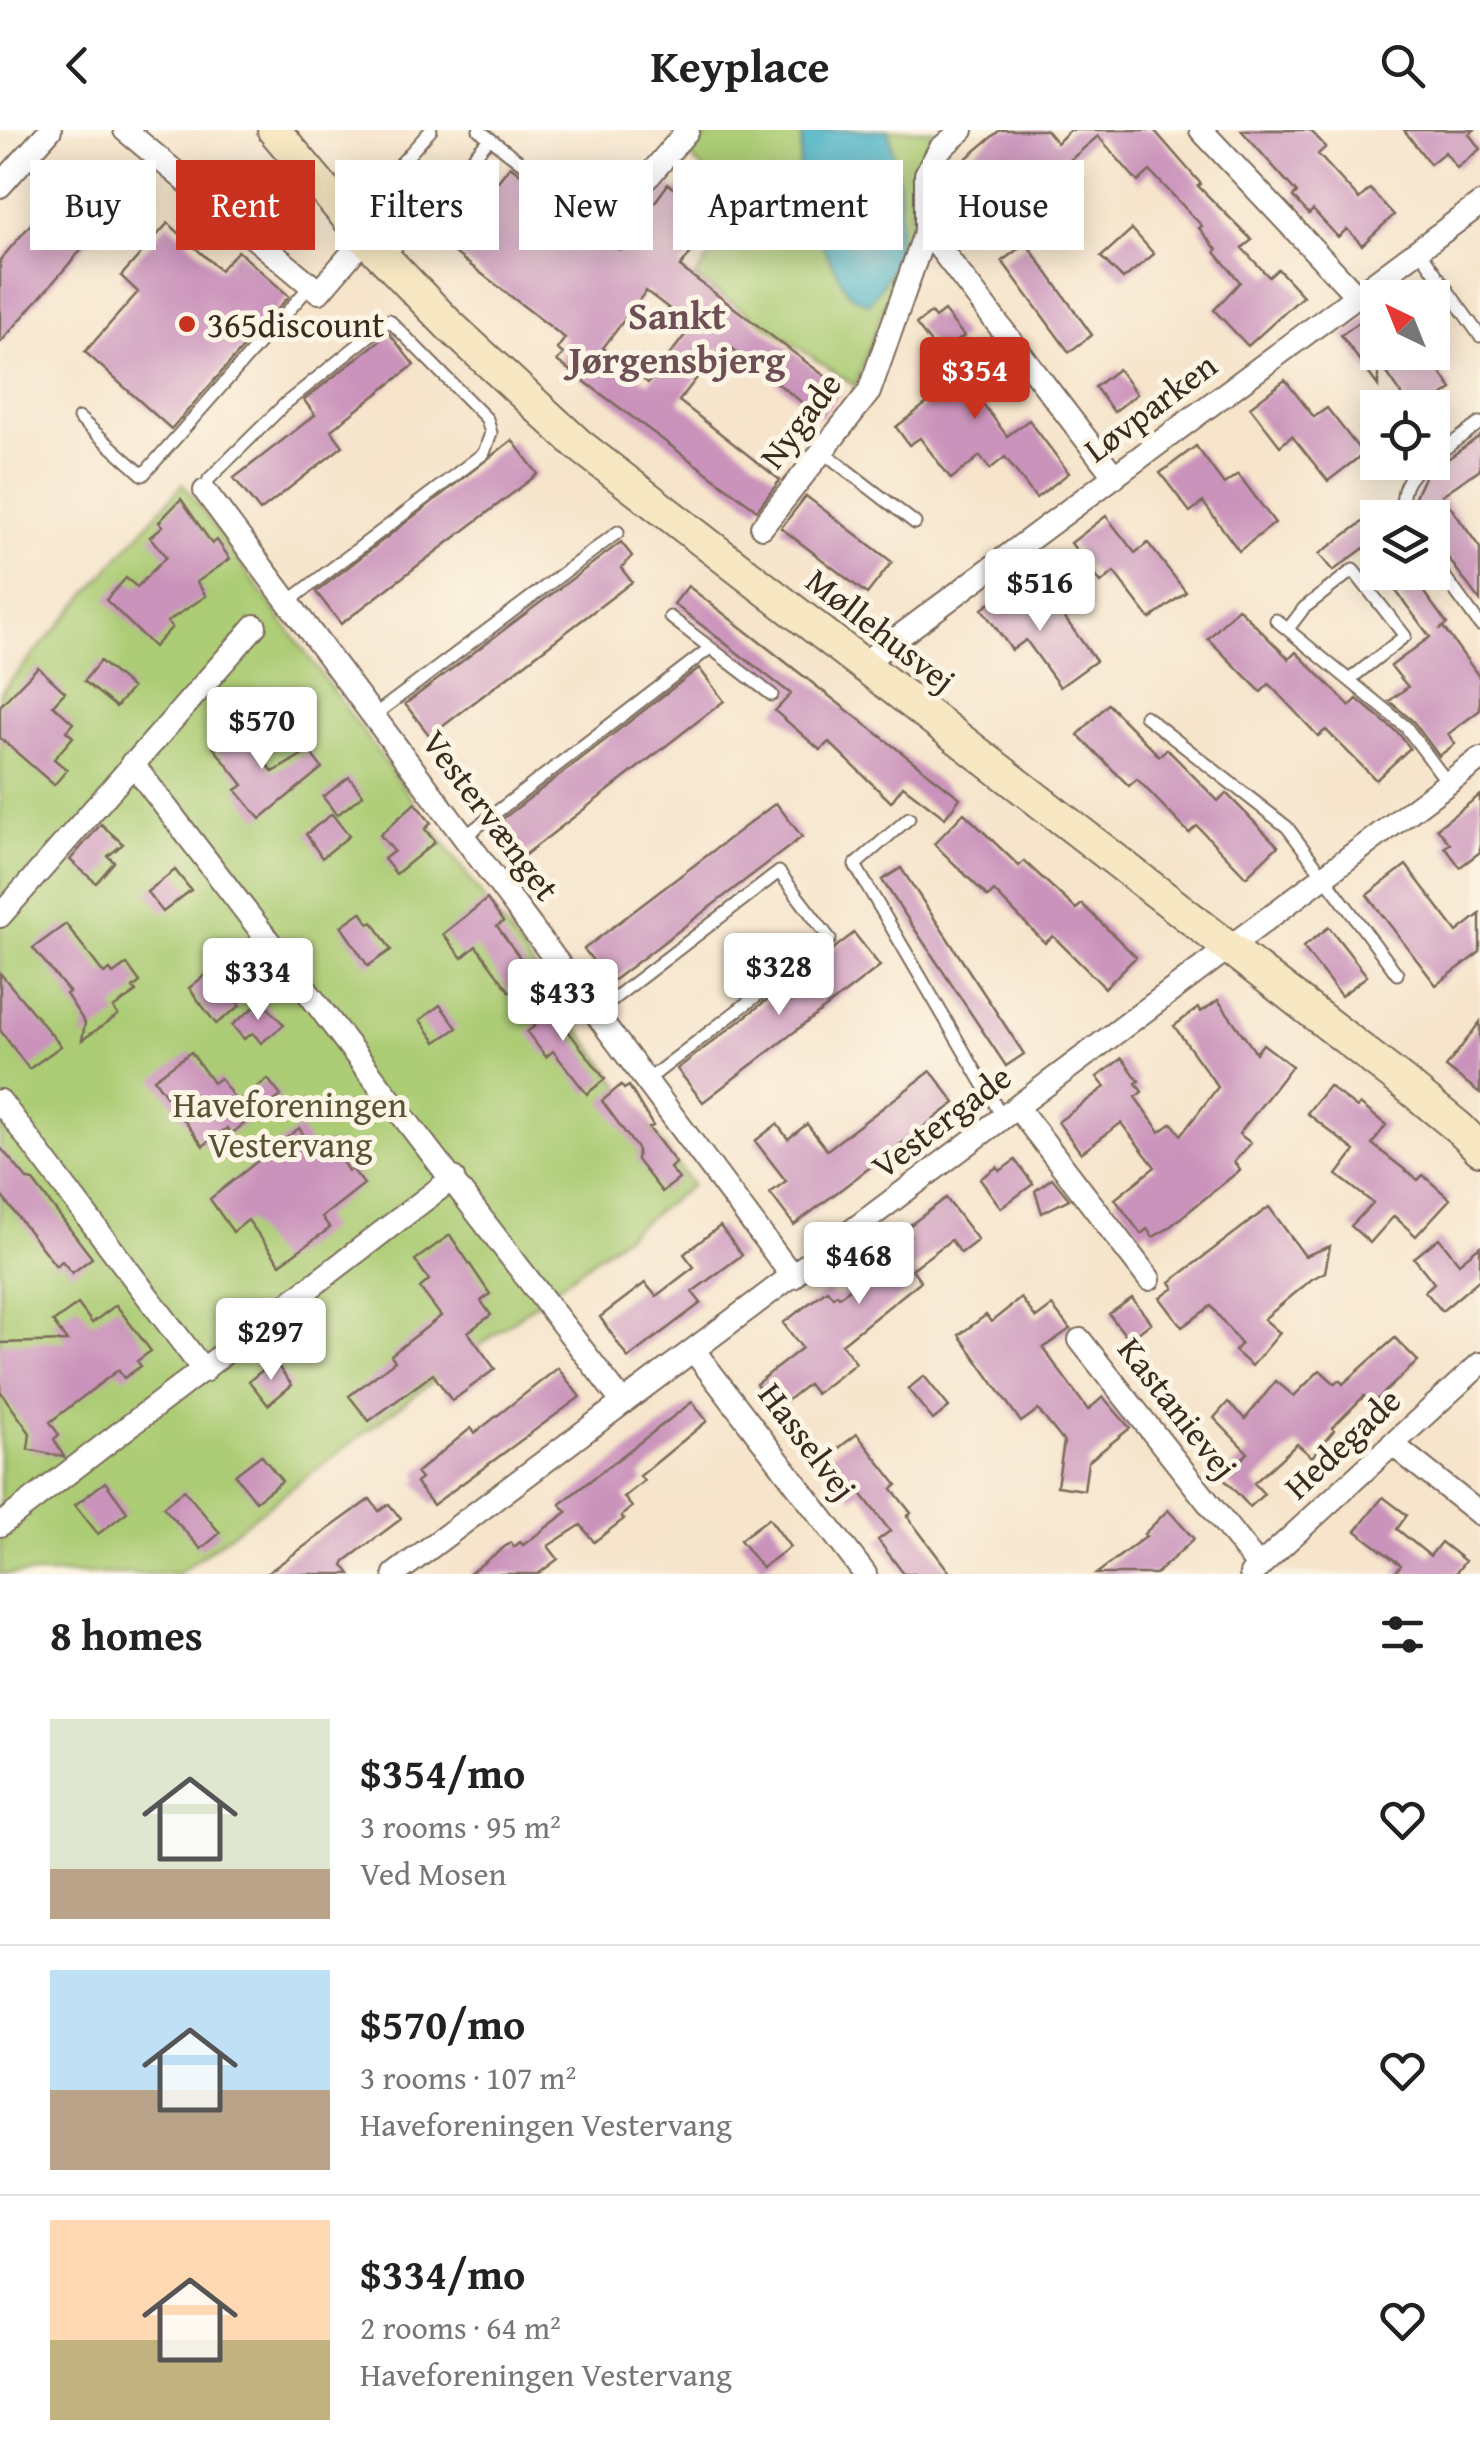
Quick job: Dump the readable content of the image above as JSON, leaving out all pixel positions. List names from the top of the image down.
{
  "streets": {
    "street": [
      "Løvparken",
      "Nygade",
      "Møllehusvej",
      "Vestervænget",
      "Vestergade",
      "Kastanievej",
      "Hasselvej",
      "Hedegade"
    ]
  },
  "crossings": [
    ["Løvparken", "Møllehusvej"],
    ["Møllehusvej", "Vestergade"],
    ["Vestervænget", "Vestergade"],
    ["Vestergade", "Hasselvej"],
    ["Kastanievej", "Hedegade"]
  ],
  "districts": ["Sankt Jørgensbjerg"],
  "parks": ["Haveforeningen Vestervang"],
  "places": ["365discount"],
  "north": "top left",
  "page": {
    "header": "Keyplace",
    "chip": [
      "Buy",
      "Rent",
      "Filters",
      "New",
      "Apartment",
      "House"
    ],
    "price": [
      "$354",
      "$516",
      "$570",
      "$328",
      "$334",
      "$433",
      "$468",
      "$297"
    ],
    "heading": "8 homes",
    "list": [
      {
        "name": "$354/mo",
        "note": "3 rooms · 95 m² · Ved Mosen"
      },
      {
        "name": "$570/mo",
        "note": "3 rooms · 107 m² · Haveforeningen Vestervang"
      },
      {
        "name": "$334/mo",
        "note": "2 rooms · 64 m² · Haveforeningen Vestervang"
      }
    ]
  }
}
